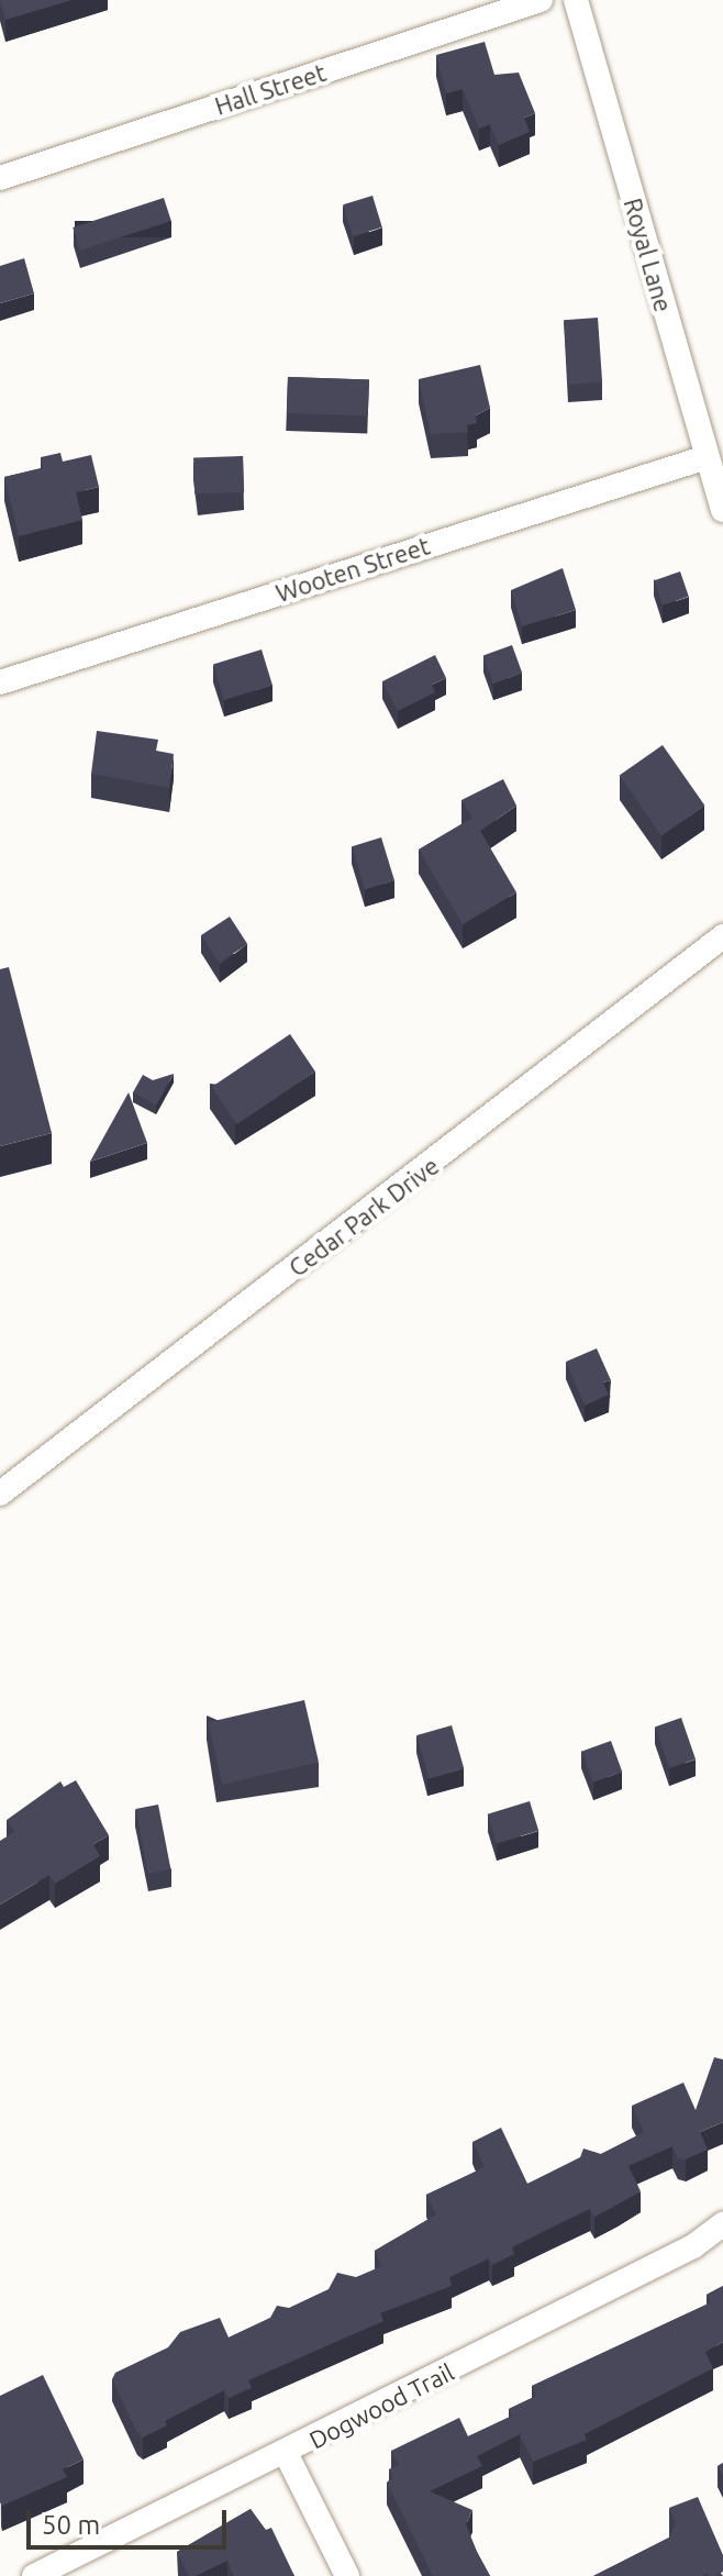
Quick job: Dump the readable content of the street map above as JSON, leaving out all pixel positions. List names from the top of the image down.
{
  "streets": {
    "street": [
      "Hall Street",
      "Royal Lane",
      "Wooten Street",
      "Cedar Park Drive",
      "Dogwood Trail"
    ]
  },
  "crossings": [
    ["Royal Lane", "Wooten Street"]
  ],
  "scale_bar": "50 m"
}
